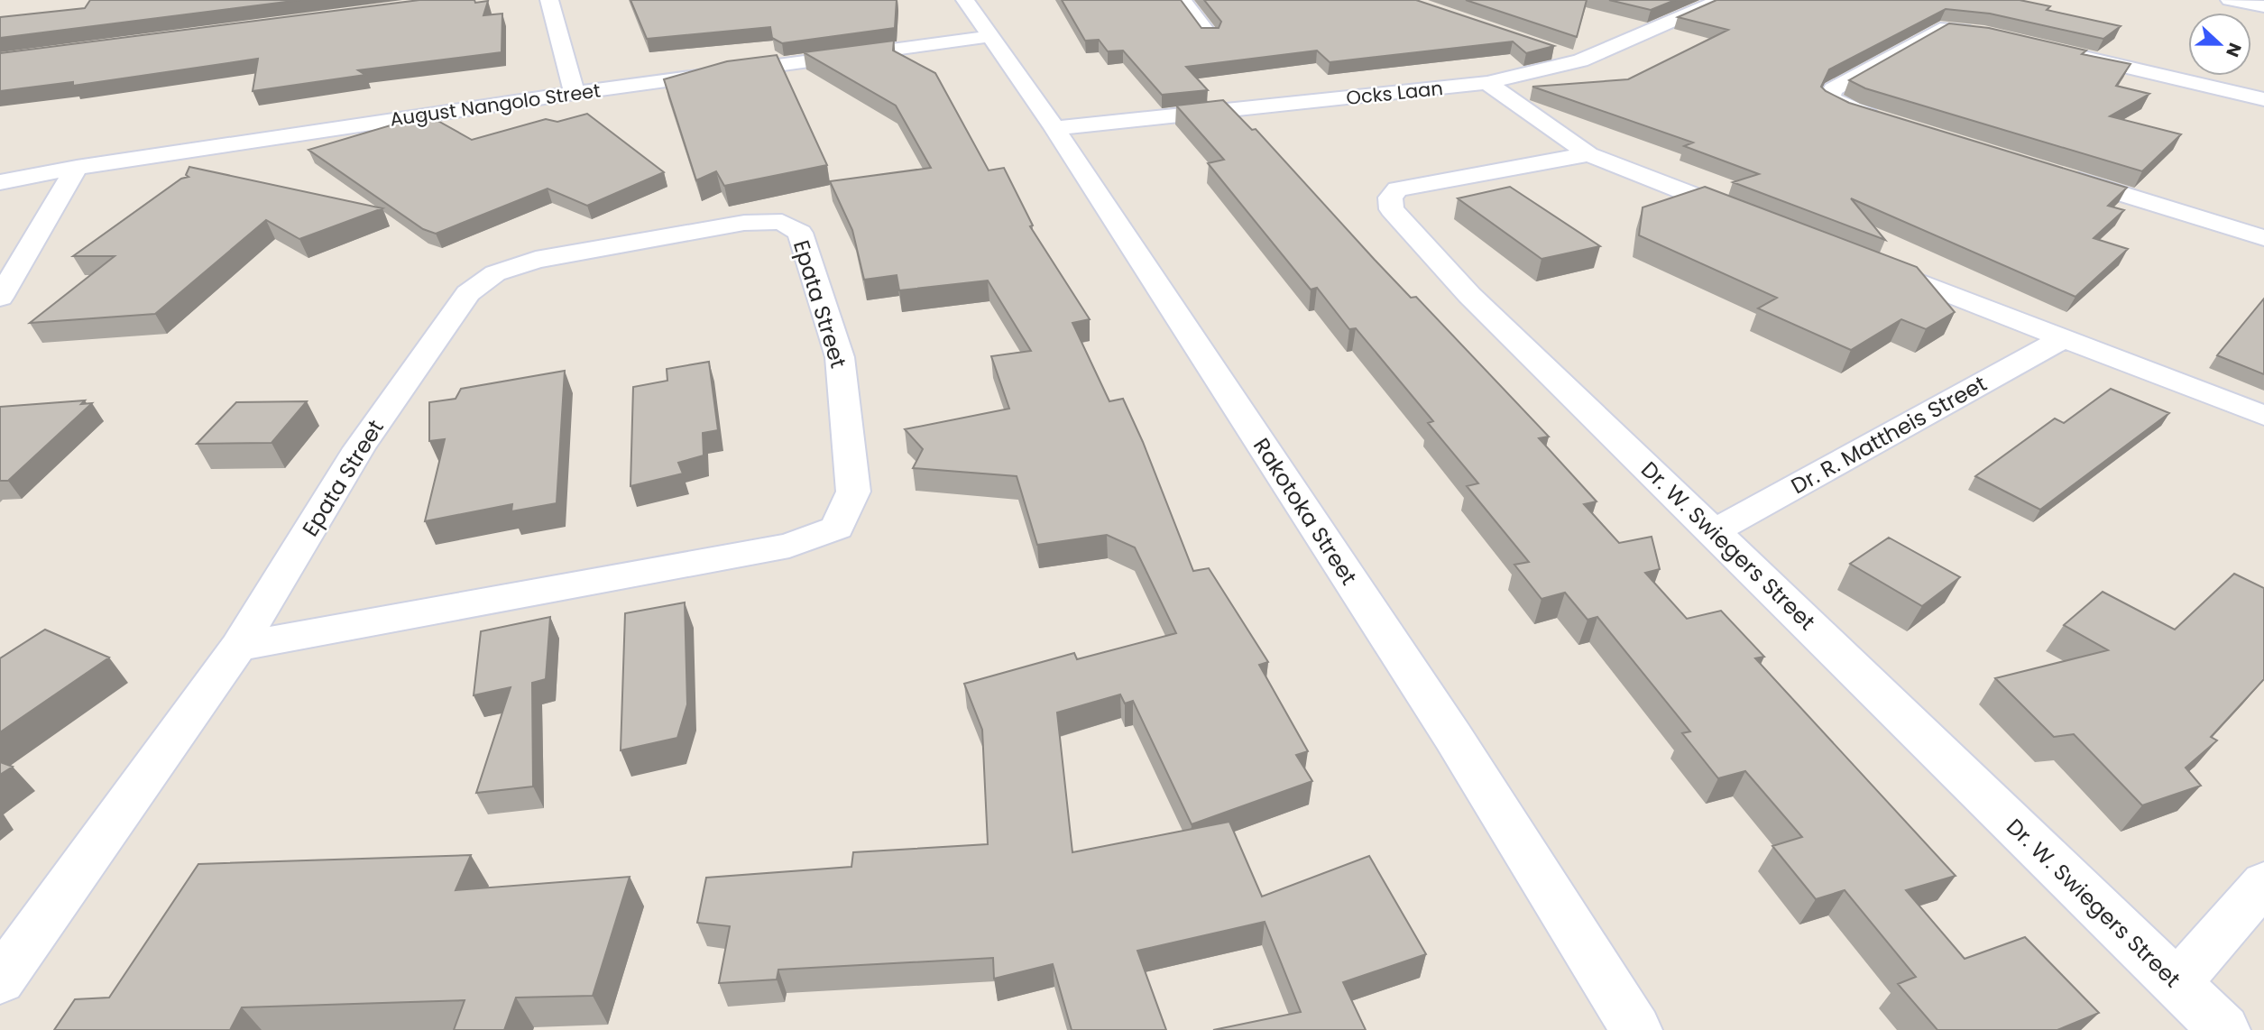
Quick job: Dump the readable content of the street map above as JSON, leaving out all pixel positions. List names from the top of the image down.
{
  "streets": {
    "street": [
      "Ocks Laan",
      "August Nangolo Street",
      "Epata Street",
      "Dr. R. Mattheis Street",
      "Rakotoka Street",
      "Dr. W. Swiegers Street"
    ]
  },
  "crossings": [
    ["Ocks Laan", "Rakotoka Street"],
    ["August Nangolo Street", "Rakotoka Street"],
    ["Dr. R. Mattheis Street", "Dr. W. Swiegers Street"]
  ],
  "north": "right"
}
